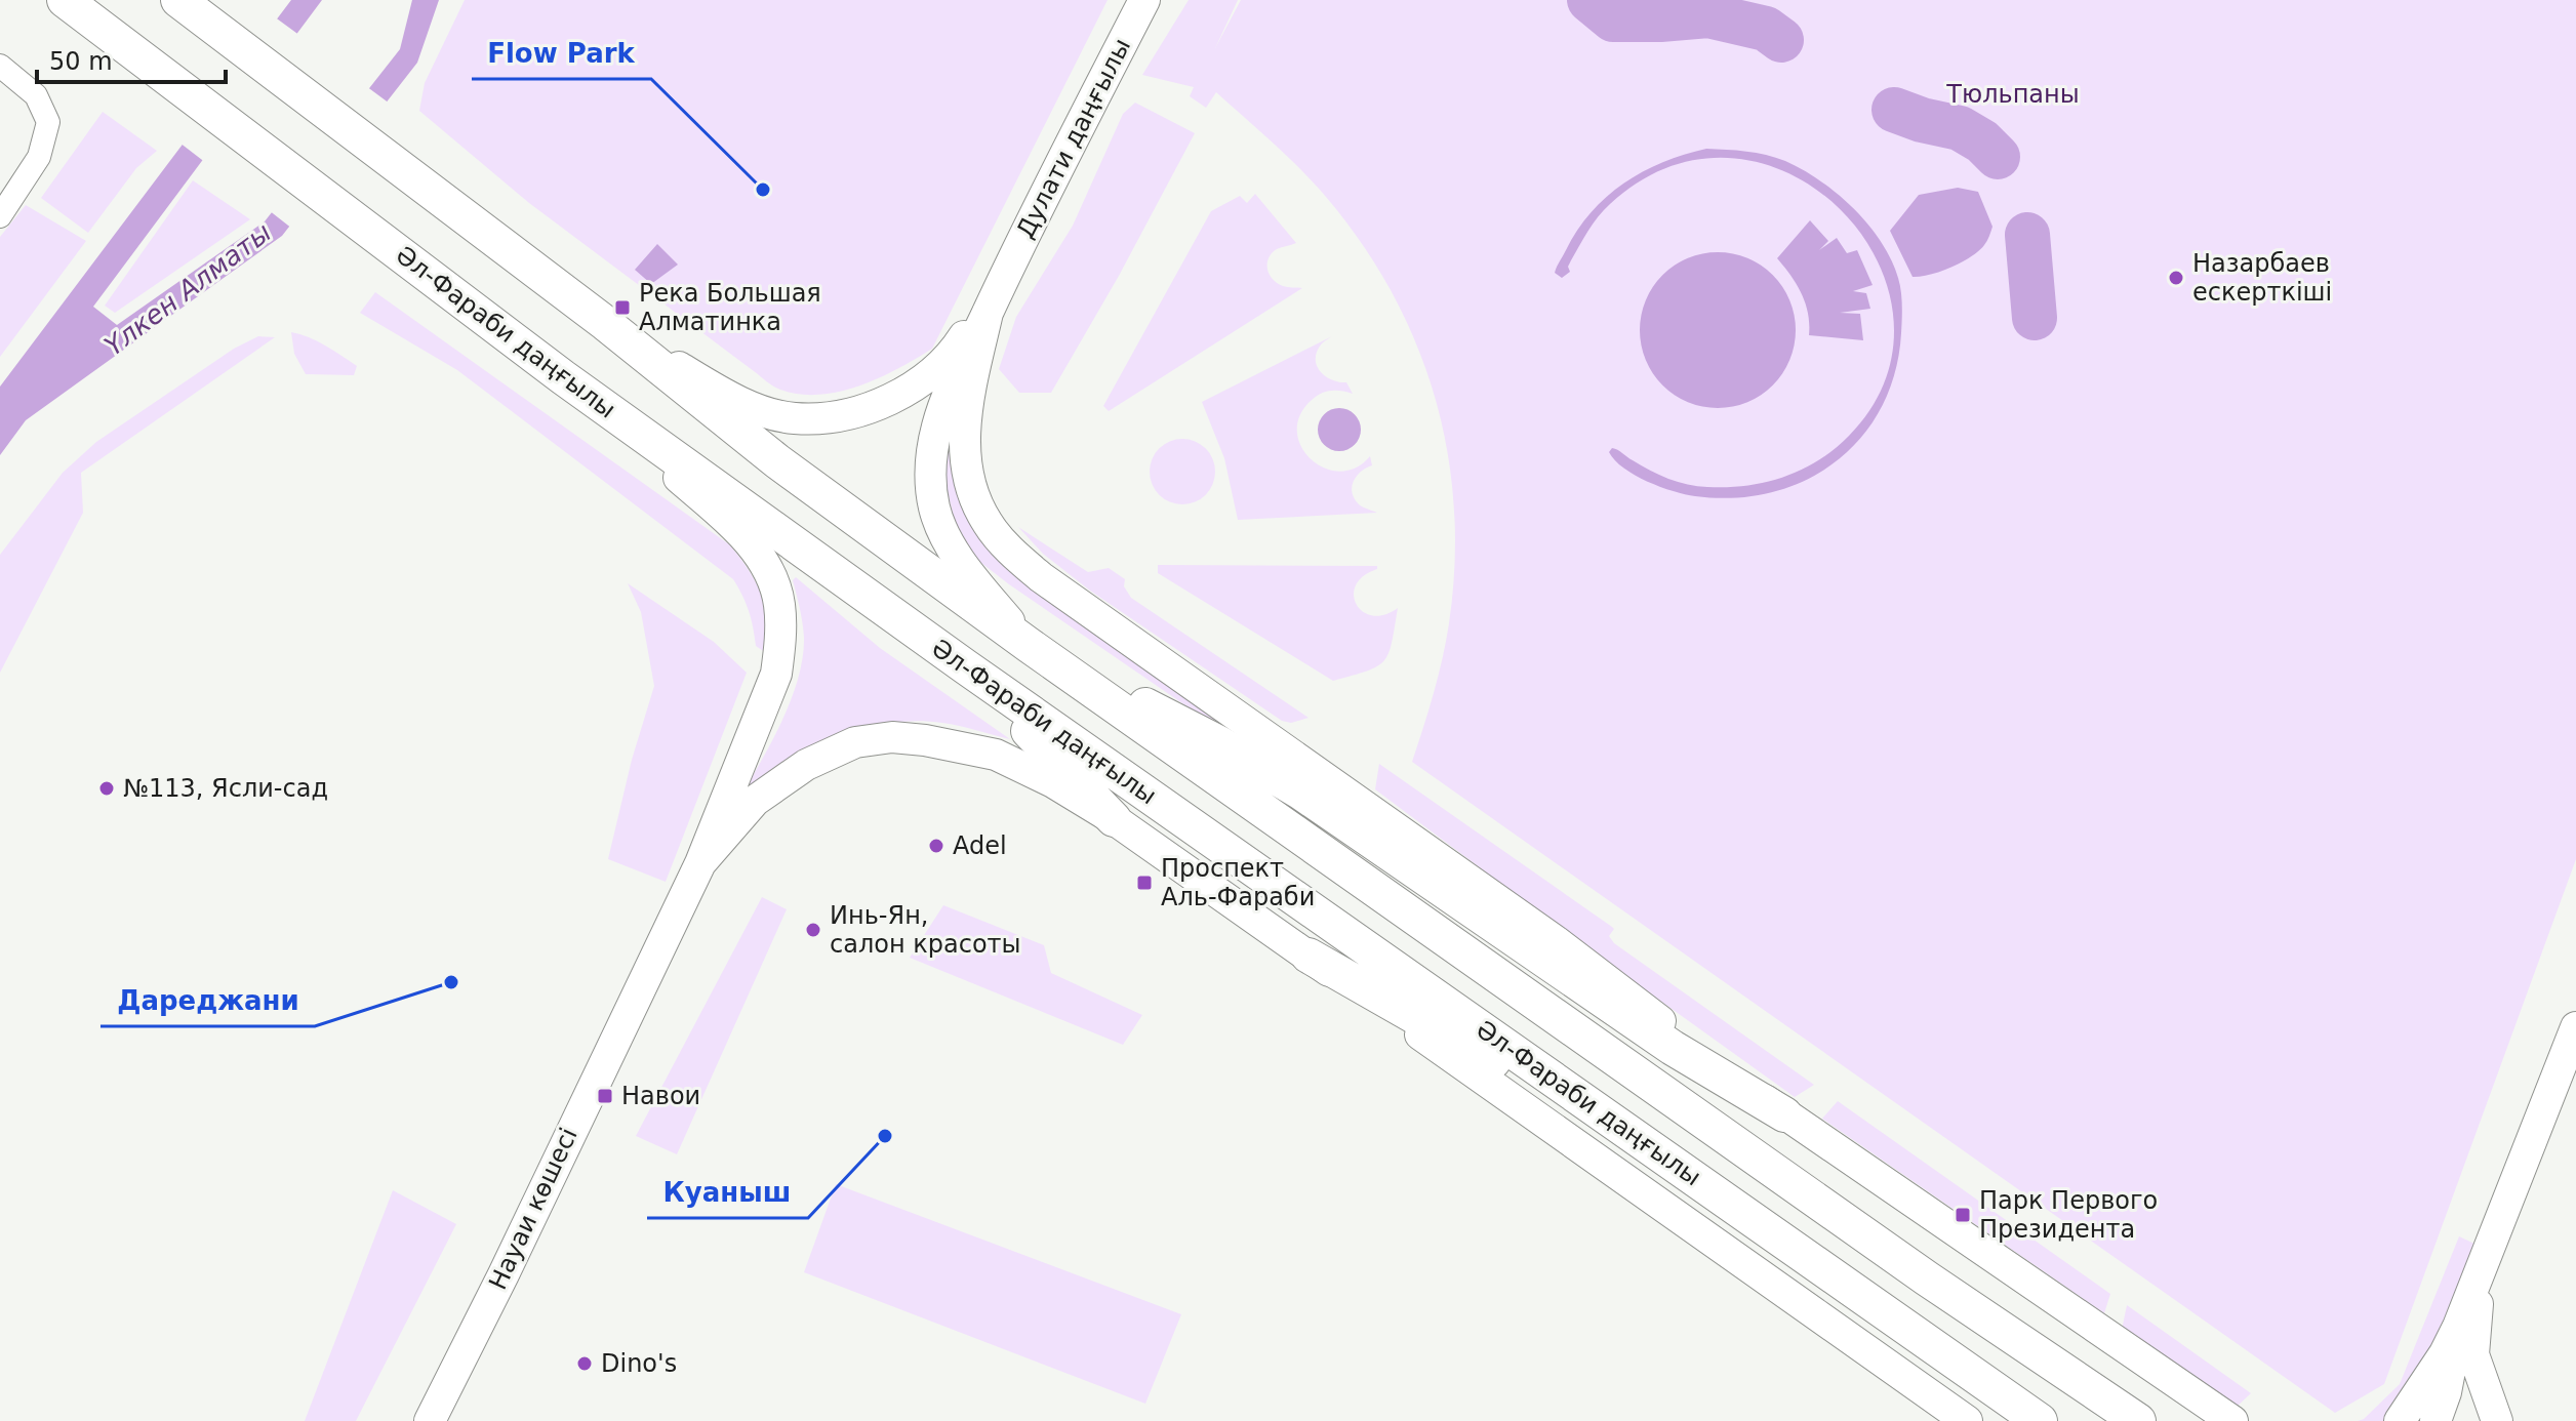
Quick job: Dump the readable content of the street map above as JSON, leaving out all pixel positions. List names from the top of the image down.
{
  "streets": {
    "main road": ["Әл-Фараби даңғылы"],
    "street": ["Дулати даңғылы", "Науаи көшесі"]
  },
  "crossings": [
    ["Әл-Фараби даңғылы", "Науаи көшесі"]
  ],
  "water": ["Үлкен Алматы"],
  "parks": ["Тюльпаны"],
  "places": {
    "other": [
      "Flow Park",
      "Назарбаев ескерткіші",
      "№113, Ясли-сад",
      "Adel",
      "Инь-Ян, салон красоты",
      "Дареджани",
      "Куаныш",
      "Dino's"
    ],
    "transit": [
      "Река Большая Алматинка",
      "Проспект Аль-Фараби",
      "Навои",
      "Парк Первого Президента"
    ]
  },
  "scale_bar": "50 m"
}
